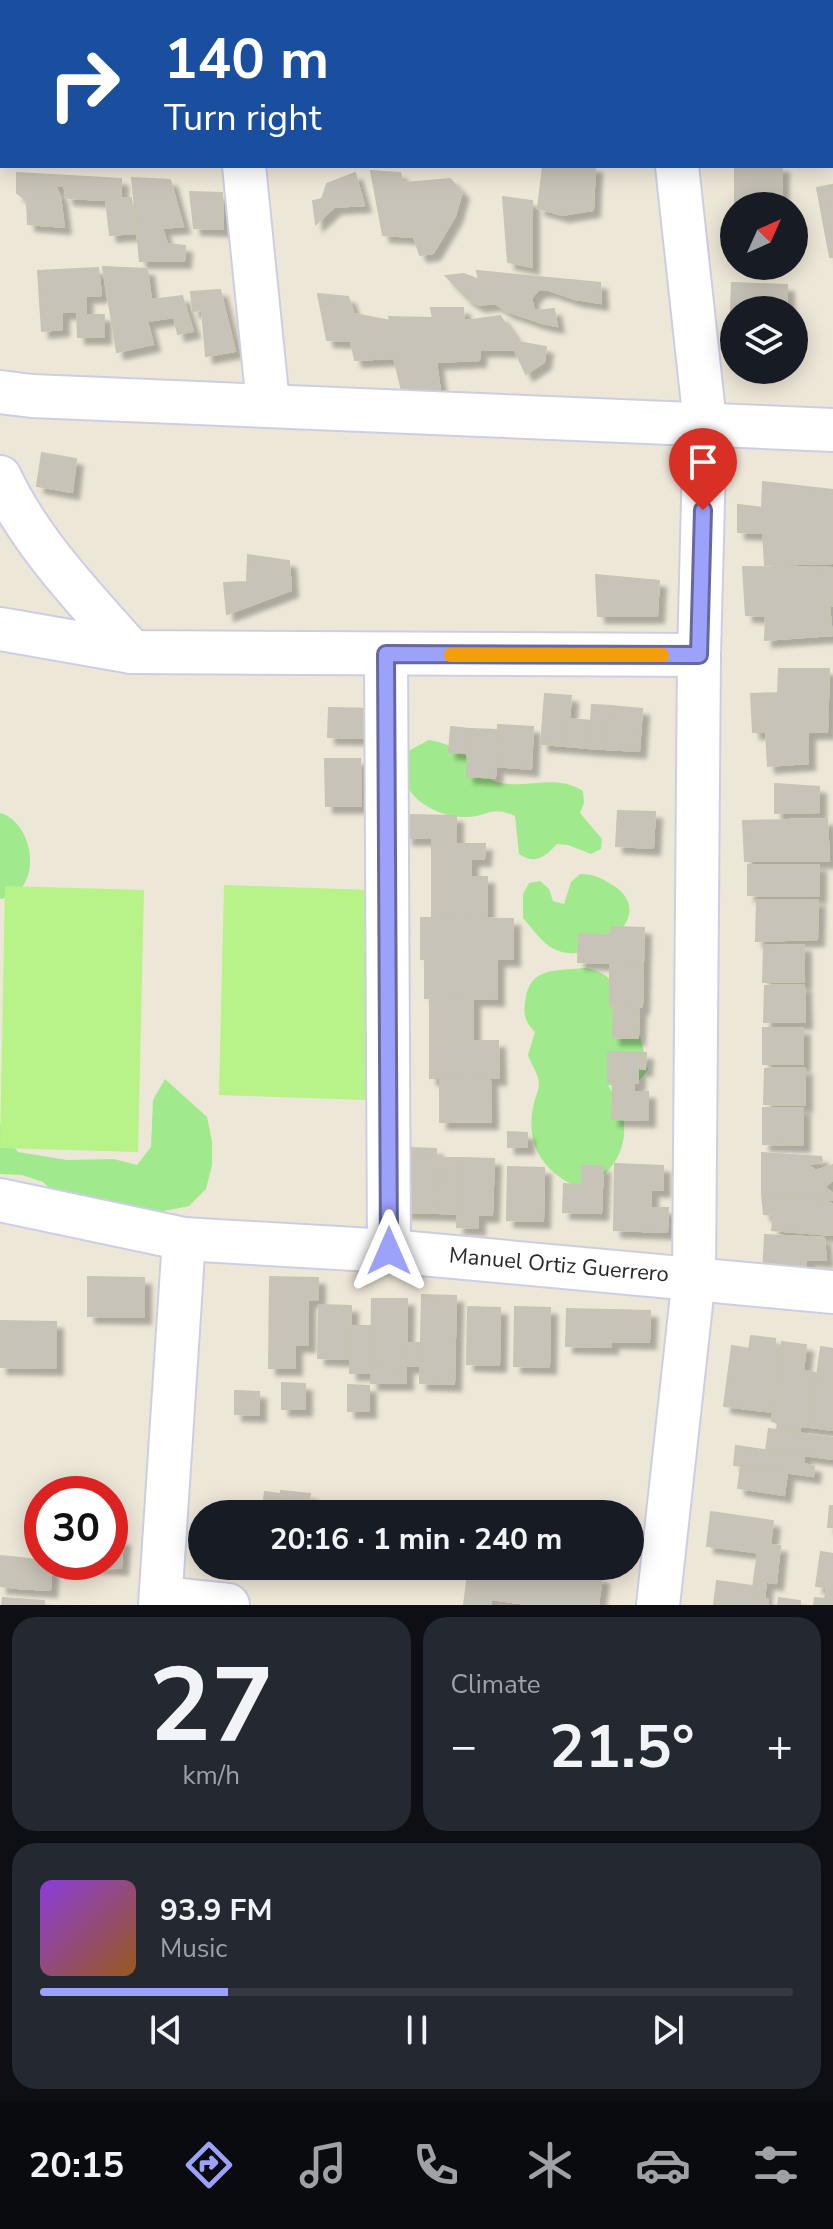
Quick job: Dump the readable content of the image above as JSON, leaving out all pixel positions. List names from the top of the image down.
{
  "streets": {
    "street": ["Manuel Ortiz Guerrero"]
  },
  "north": "top right",
  "page": {
    "turn": ["140 m", "Turn right"],
    "limit": "30",
    "trip": "20:16 · 1 min · 240 m",
    "tile": [
      ["27", "km/h"],
      "Climate"
    ],
    "heat": ["−", "21.5°", "+"],
    "song": ["93.9 FM", "Music"],
    "tabs": "20:15"
  }
}
